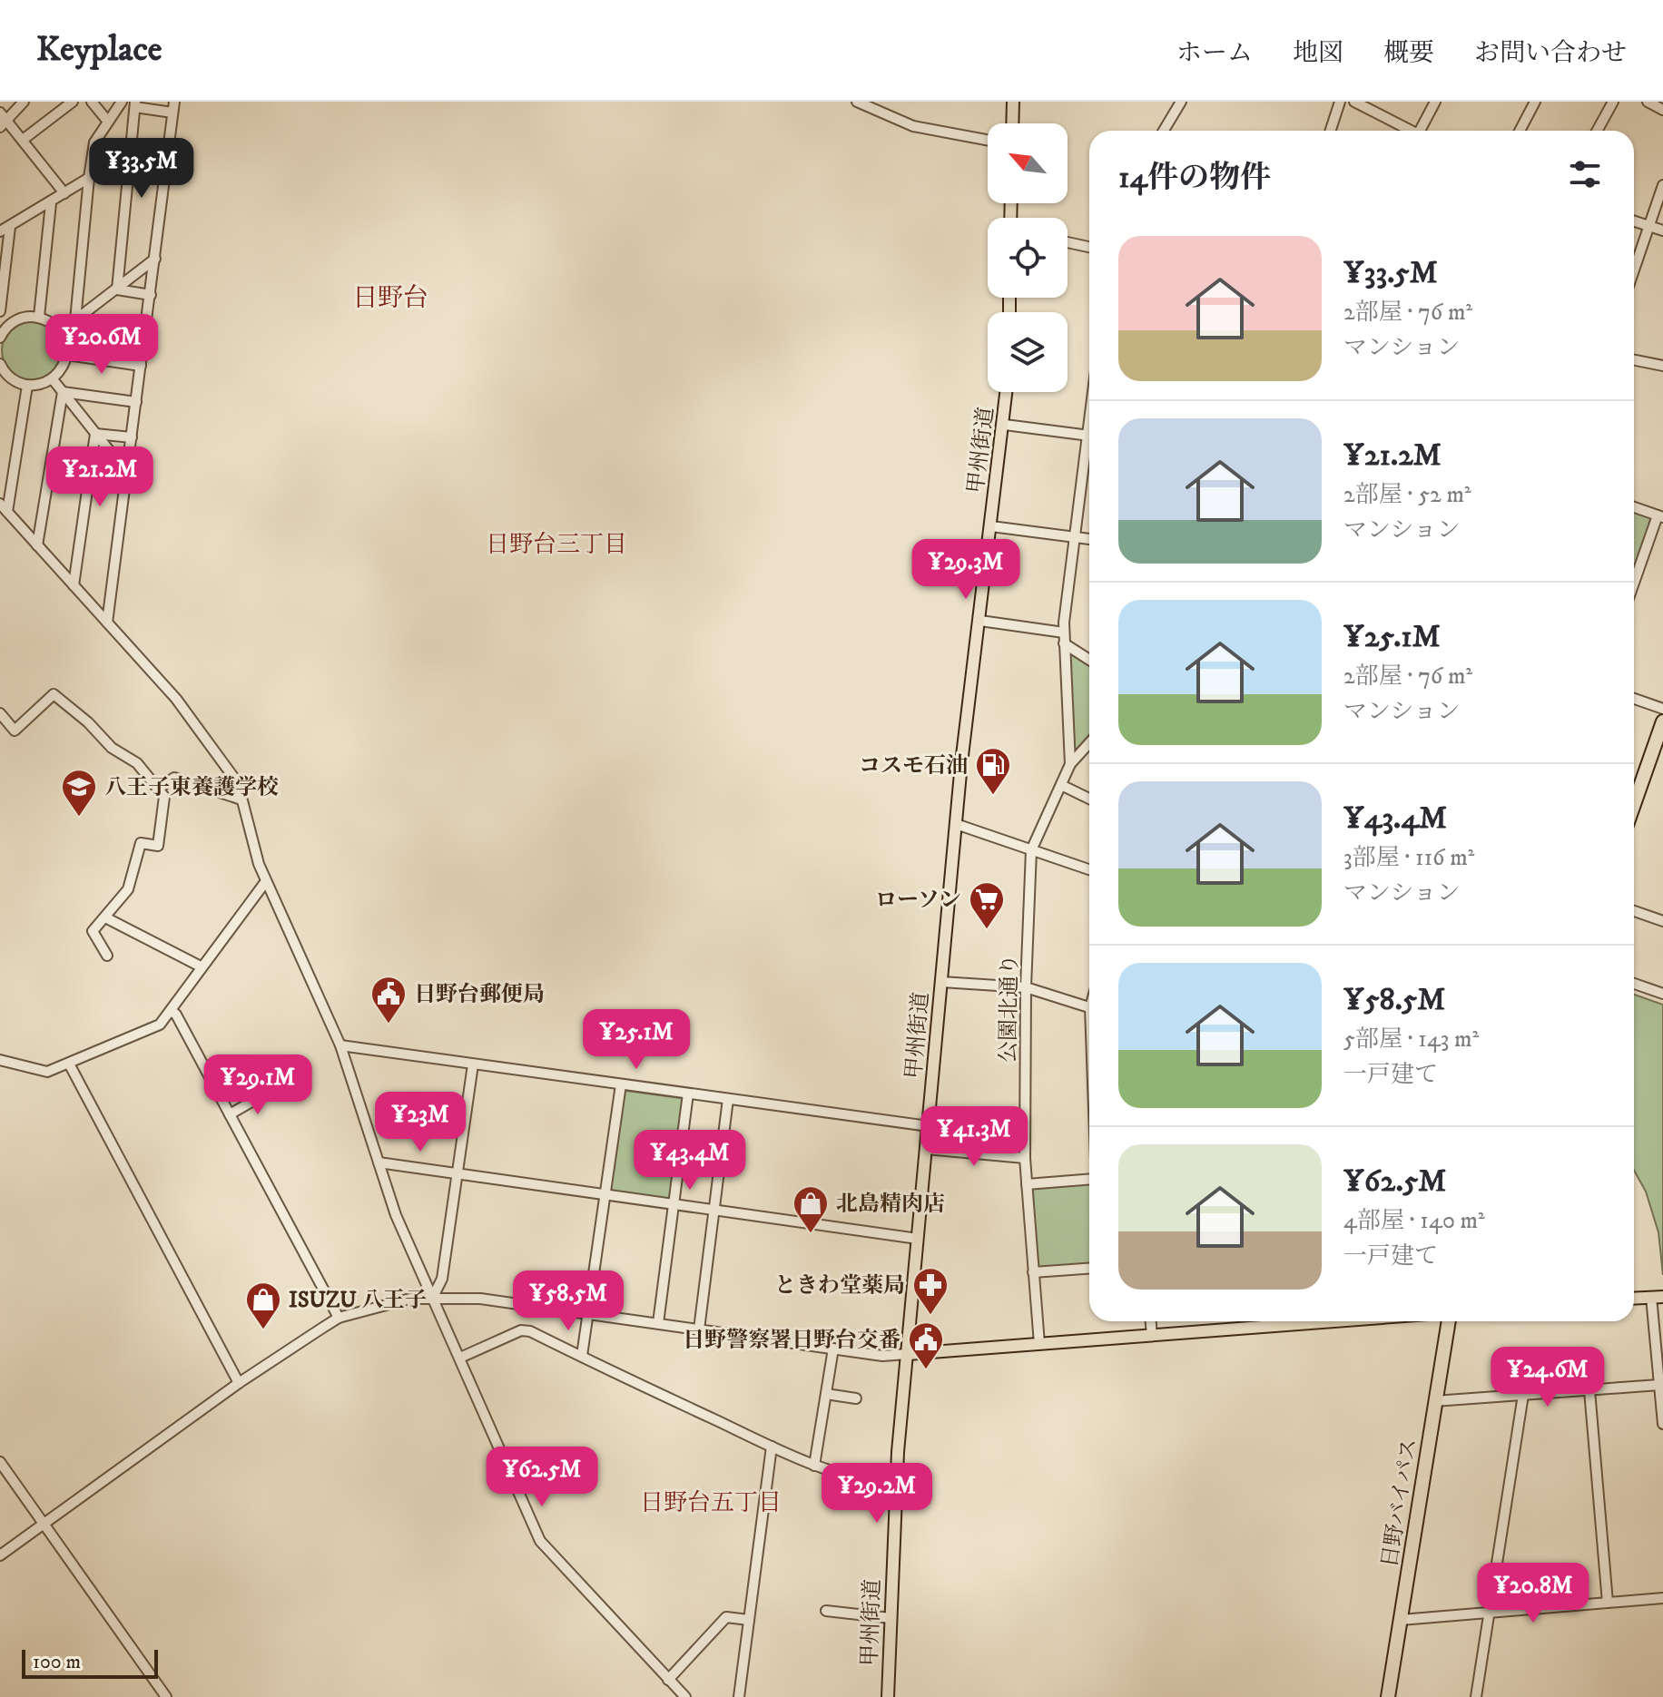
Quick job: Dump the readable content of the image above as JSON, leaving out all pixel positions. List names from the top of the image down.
{
  "streets": {
    "highway": ["日野バイパス"],
    "main road": ["甲州街道"],
    "street": ["公園北通り"]
  },
  "districts": ["日野台", "日野台三丁目", "日野台五丁目"],
  "places": {
    "fuel station": ["コスモ石油"],
    "school or university": ["八王子東養護学校"],
    "supermarket": ["ローソン"],
    "public building": ["日野台郵便局", "日野警察署日野台交番"],
    "shop": ["北島精肉店", "ISUZU 八王子"],
    "pharmacy": ["ときわ堂薬局"]
  },
  "scale_bar": "100 m",
  "north": "top left",
  "page": {
    "header": "Keyplace",
    "nav": [
      "ホーム",
      "地図",
      "概要",
      "お問い合わせ"
    ],
    "heading": "14件の物件",
    "price": [
      "¥33.5M",
      "¥20.6M",
      "¥21.2M",
      "¥29.3M",
      "¥25.1M",
      "¥29.1M",
      "¥23M",
      "¥41.3M",
      "¥43.4M",
      "¥58.5M",
      "¥24.6M",
      "¥62.5M",
      "¥29.2M",
      "¥20.8M"
    ],
    "list": [
      {
        "name": "¥33.5M",
        "note": "2部屋 · 76 m² · マンション"
      },
      {
        "name": "¥21.2M",
        "note": "2部屋 · 52 m² · マンション"
      },
      {
        "name": "¥25.1M",
        "note": "2部屋 · 76 m² · マンション"
      },
      {
        "name": "¥43.4M",
        "note": "3部屋 · 116 m² · マンション"
      },
      {
        "name": "¥58.5M",
        "note": "5部屋 · 143 m² · 一戸建て"
      },
      {
        "name": "¥62.5M",
        "note": "4部屋 · 140 m² · 一戸建て"
      }
    ],
    "scale": "100 m"
  }
}
